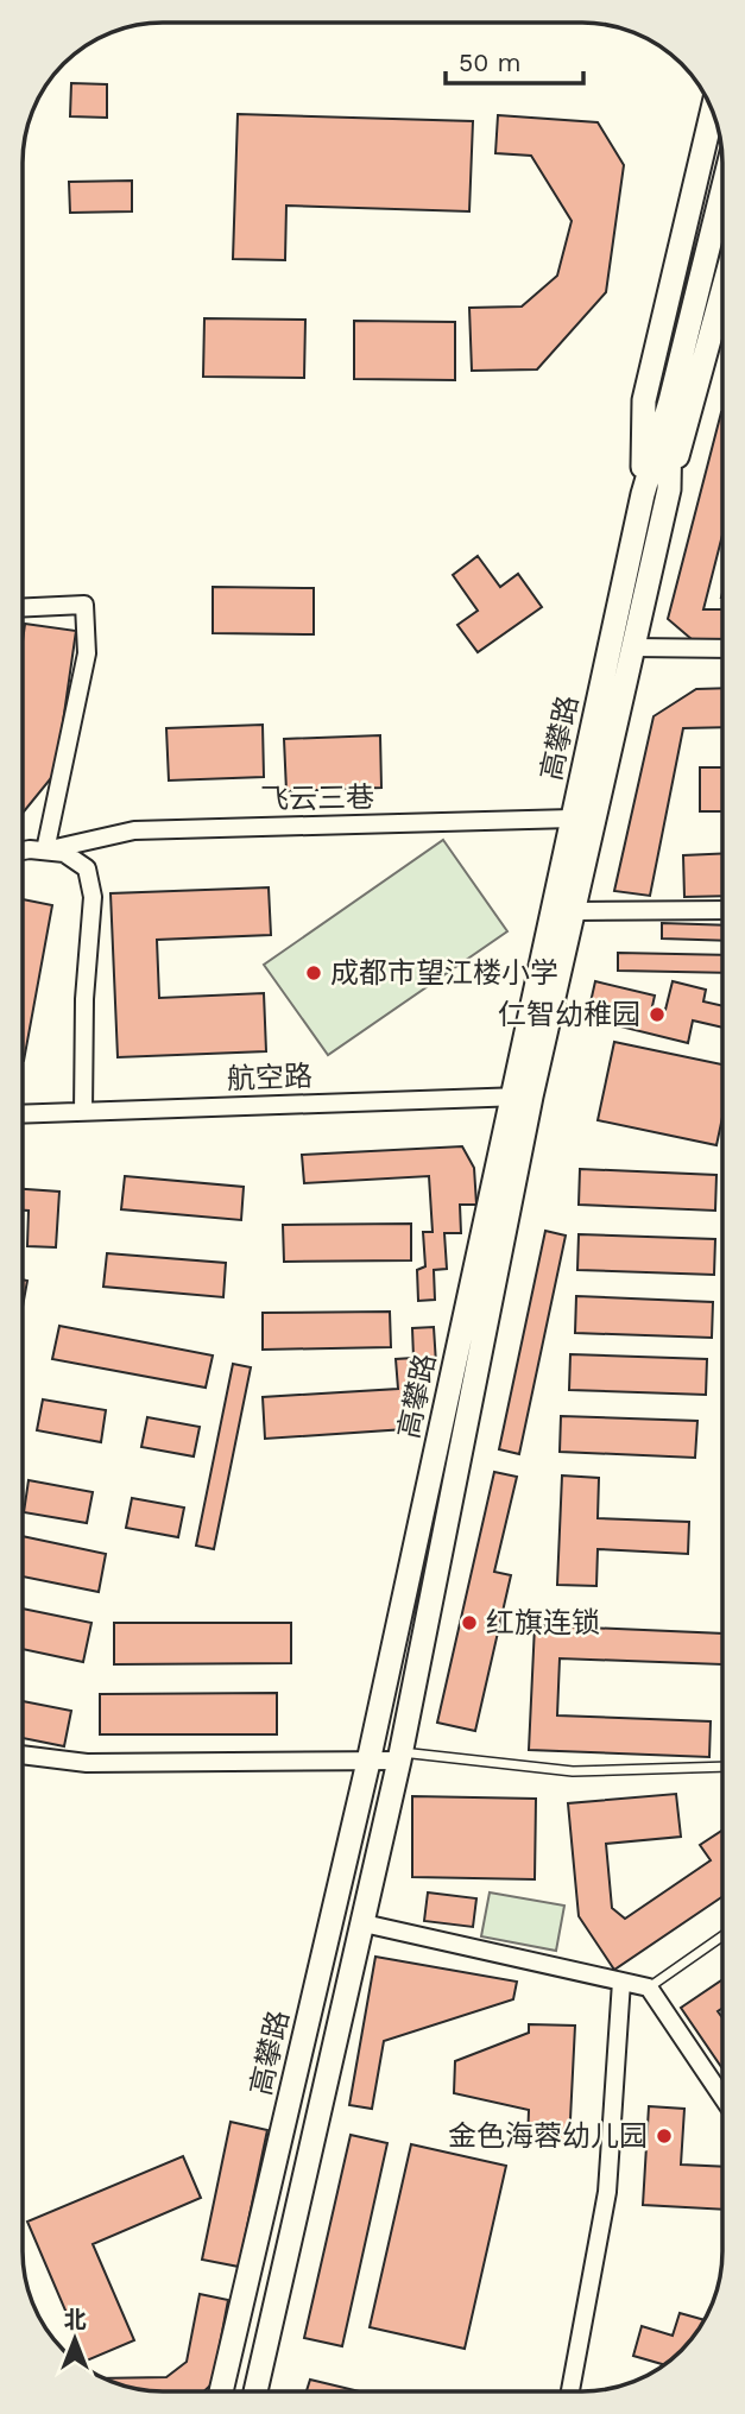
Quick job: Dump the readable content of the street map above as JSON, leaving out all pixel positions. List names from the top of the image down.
{
  "streets": {
    "main road": ["高攀路"],
    "street": ["飞云三巷", "航空路"]
  },
  "crossings": [
    ["高攀路", "飞云三巷"],
    ["高攀路", "航空路"]
  ],
  "places": [
    "成都市望江楼小学",
    "仁智幼稚园",
    "红旗连锁",
    "金色海蓉幼儿园"
  ],
  "scale_bar": "50 m",
  "north": "top"
}
